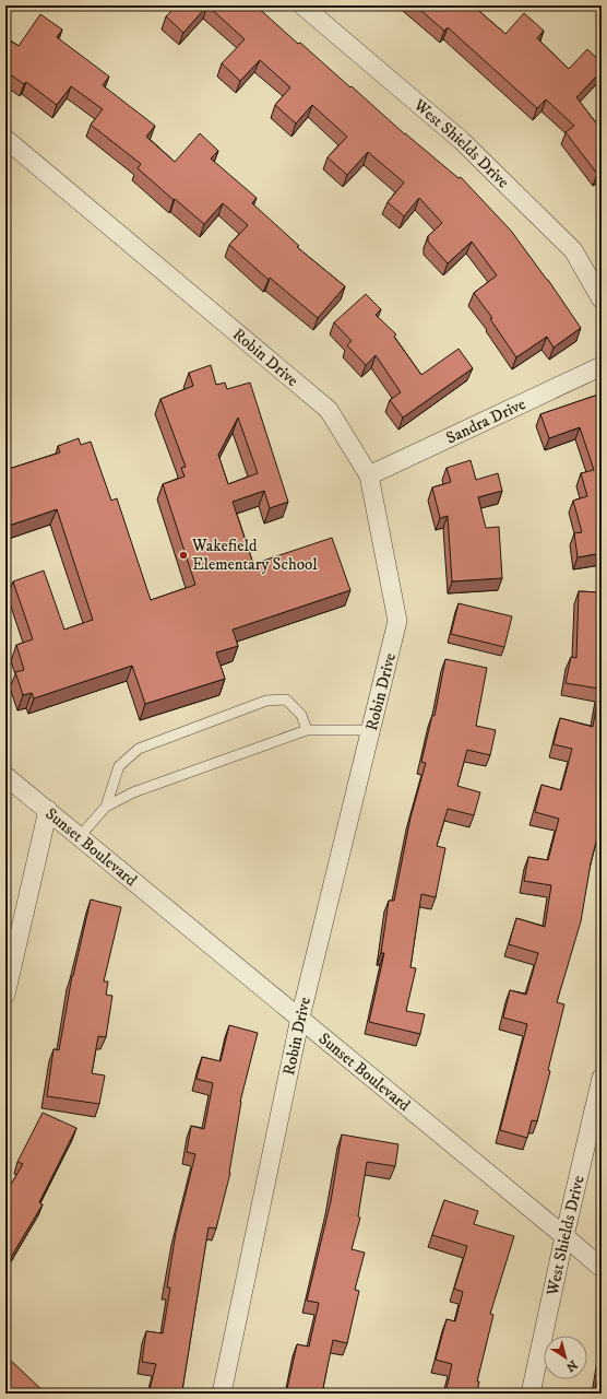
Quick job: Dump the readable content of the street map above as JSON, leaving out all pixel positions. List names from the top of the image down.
{
  "streets": {
    "street": [
      "West Shields Drive",
      "Robin Drive",
      "Sandra Drive",
      "Sunset Boulevard"
    ]
  },
  "crossings": [
    ["West Shields Drive", "Sunset Boulevard"],
    ["Robin Drive", "Sandra Drive"],
    ["Robin Drive", "Sunset Boulevard"]
  ],
  "places": ["Wakefield Elementary School"],
  "north": "bottom right"
}
